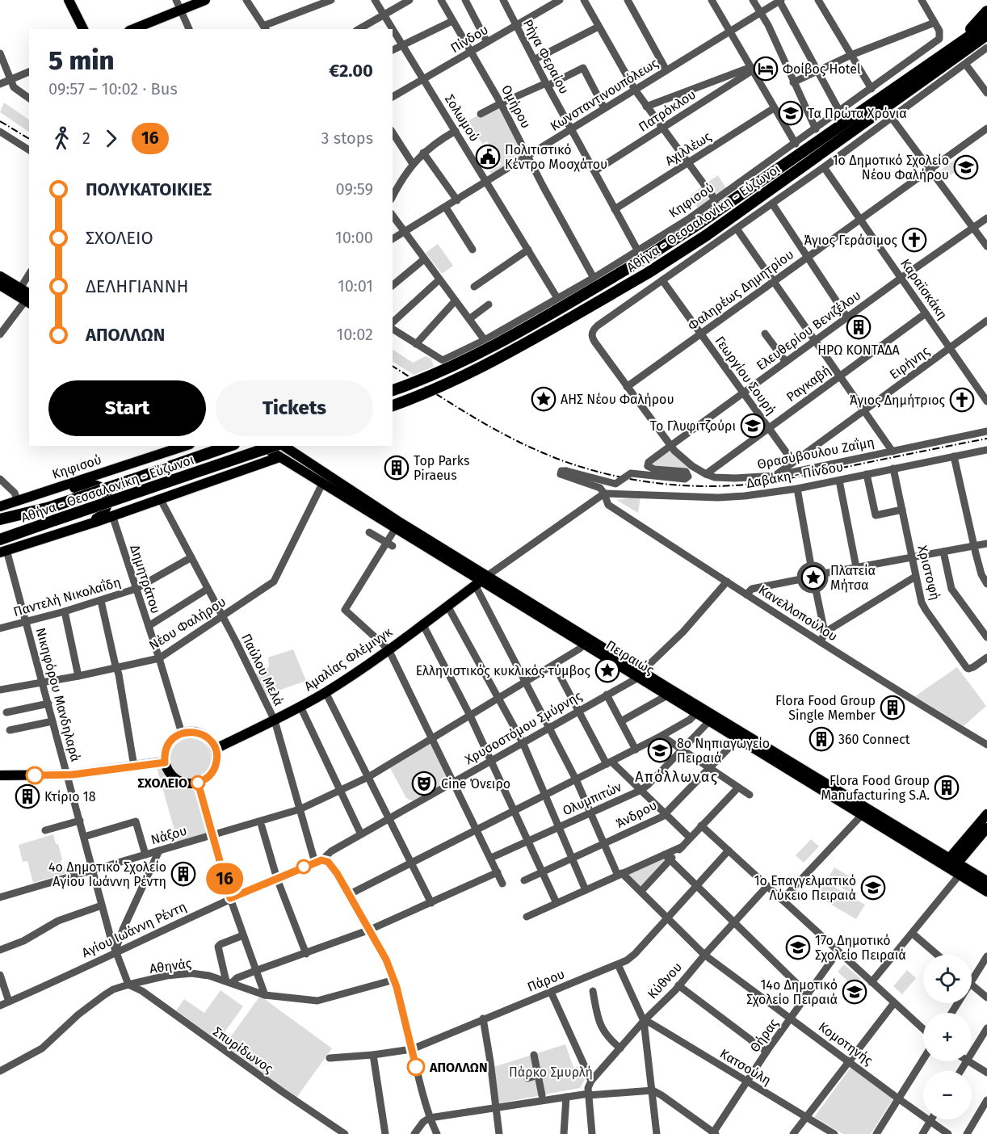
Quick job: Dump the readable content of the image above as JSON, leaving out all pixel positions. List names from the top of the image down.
{
  "streets": {
    "highway": ["Αθήνα - Θεσσαλονίκη - Εύζωνοι"],
    "main road": ["Κηφισού", "Πειραιώς", "Αμαλίας Φλέμινγκ"],
    "street": [
      "Πίνδου",
      "Ρήγα Φεραίου",
      "Κωνσταντινουπόλεως",
      "Ομήρου",
      "Πατρόκλου",
      "Σολωμού",
      "Αχιλλέως",
      "Καραϊσκάκη",
      "Φαληρέως Δημητρίου",
      "Ελευθερίου Βενιζέλου",
      "Ειρήνης",
      "Γεωργίου Σουρή",
      "Ραγκαβή",
      "Θρασύβουλου Ζαΐμη",
      "Δαβάκη - Πίνδου",
      "Χριστοφή",
      "Δημητράτου",
      "Παντελή Νικολαΐδη",
      "Κανελλοπούλου",
      "Νέου Φαλήρου",
      "Παύλου Μελά",
      "Νικηφόρου Μανδηλαρά",
      "Χρυσοστόμου Σμύρνης",
      "Ολυμπιτών",
      "Άνδρου",
      "Νάξου",
      "Αγίου Ιωάννη Ρέντη",
      "Αθηνάς",
      "Πάρου",
      "Κύθνου",
      "Θήρας",
      "Κομοτηνής",
      "Σπυρίδωνος",
      "Κατσούλη"
    ]
  },
  "crossings": [
    ["Πίνδου", "Ρήγα Φεραίου"],
    ["Πίνδου", "Ομήρου"],
    ["Πίνδου", "Σολωμού"],
    ["Ρήγα Φεραίου", "Κωνσταντινουπόλεως"],
    ["Ρήγα Φεραίου", "Πατρόκλου"],
    ["Ρήγα Φεραίου", "Αχιλλέως"],
    ["Ρήγα Φεραίου", "Κηφισού"],
    ["Κωνσταντινουπόλεως", "Ομήρου"],
    ["Κωνσταντινουπόλεως", "Σολωμού"],
    ["Ομήρου", "Κηφισού"],
    ["Σολωμού", "Κηφισού"],
    ["Καραϊσκάκη", "Φαληρέως Δημητρίου"],
    ["Καραϊσκάκη", "Ελευθερίου Βενιζέλου"],
    ["Καραϊσκάκη", "Ειρήνης"],
    ["Καραϊσκάκη", "Ραγκαβή"],
    ["Φαληρέως Δημητρίου", "Γεωργίου Σουρή"],
    ["Ελευθερίου Βενιζέλου", "Γεωργίου Σουρή"],
    ["Ελευθερίου Βενιζέλου", "Δαβάκη - Πίνδου"],
    ["Ελευθερίου Βενιζέλου", "Κανελλοπούλου"],
    ["Ειρήνης", "Γεωργίου Σουρή"],
    ["Ειρήνης", "Θρασύβουλου Ζαΐμη"],
    ["Γεωργίου Σουρή", "Ραγκαβή"],
    ["Ραγκαβή", "Θρασύβουλου Ζαΐμη"],
    ["Δαβάκη - Πίνδου", "Χριστοφή"],
    ["Δαβάκη - Πίνδου", "Κανελλοπούλου"],
    ["Δημητράτου", "Παντελή Νικολαΐδη"],
    ["Δημητράτου", "Νέου Φαλήρου"],
    ["Δημητράτου", "Αμαλίας Φλέμινγκ"],
    ["Παντελή Νικολαΐδη", "Παύλου Μελά"],
    ["Παντελή Νικολαΐδη", "Νικηφόρου Μανδηλαρά"],
    ["Κανελλοπούλου", "Χρυσοστόμου Σμύρνης"],
    ["Νέου Φαλήρου", "Πειραιώς"],
    ["Νέου Φαλήρου", "Παύλου Μελά"],
    ["Νέου Φαλήρου", "Νικηφόρου Μανδηλαρά"],
    ["Πειραιώς", "Αμαλίας Φλέμινγκ"],
    ["Πειραιώς", "Χρυσοστόμου Σμύρνης"],
    ["Πειραιώς", "Ολυμπιτών"],
    ["Πειραιώς", "Άνδρου"],
    ["Πειραιώς", "Νάξου"],
    ["Πειραιώς", "Κομοτηνής"],
    ["Αμαλίας Φλέμινγκ", "Παύλου Μελά"],
    ["Αμαλίας Φλέμινγκ", "Κομοτηνής"],
    ["Παύλου Μελά", "Χρυσοστόμου Σμύρνης"],
    ["Παύλου Μελά", "Νάξου"],
    ["Παύλου Μελά", "Αγίου Ιωάννη Ρέντη"],
    ["Νικηφόρου Μανδηλαρά", "Νάξου"],
    ["Νικηφόρου Μανδηλαρά", "Αγίου Ιωάννη Ρέντη"],
    ["Νικηφόρου Μανδηλαρά", "Αθηνάς"],
    ["Νικηφόρου Μανδηλαρά", "Σπυρίδωνος"],
    ["Χρυσοστόμου Σμύρνης", "Αγίου Ιωάννη Ρέντη"],
    ["Χρυσοστόμου Σμύρνης", "Κομοτηνής"],
    ["Ολυμπιτών", "Κομοτηνής"],
    ["Άνδρου", "Κομοτηνής"],
    ["Νάξου", "Κομοτηνής"],
    ["Αθηνάς", "Σπυρίδωνος"],
    ["Πάρου", "Κομοτηνής"],
    ["Κύθνου", "Κομοτηνής"],
    ["Κύθνου", "Κατσούλη"],
    ["Θήρας", "Κομοτηνής"],
    ["Θήρας", "Κατσούλη"]
  ],
  "districts": ["Απόλλωνας"],
  "parks": ["Πάρκο Σµυρλή"],
  "places": {
    "hotel": ["Φοίβος Hotel"],
    "school or university": [
      "Τα Πρώτα Χρόνια",
      "1ο Δημοτικό Σχολείο Νέου Φαλήρου",
      "Το Γλυφιτζούρι",
      "8ο Νηπιαγωγείο Πειραιά",
      "1ο Επαγγελματικό Λύκειο Πειραιά",
      "17ο Δημοτικό Σχολείο Πειραιά",
      "14ο Δημοτικό Σχολείο Πειραιά"
    ],
    "public building": ["Πολιτιστικό Κέντρο Μοσχάτου"],
    "church": ["Άγιος Γεράσιμος", "Άγιος Δημήτριος"],
    "building": [
      "ΗΡΩ ΚΟΝΤΑΔΑ",
      "Top Parks Piraeus",
      "Flora Food Group Single Member",
      "360 Connect",
      "Flora Food Group Manufacturing S.A.",
      "Κτίριο 18",
      "4ο Δημοτικό Σχολείο Αγίου Ιωάννη Ρέντη"
    ],
    "place": ["ΑΗΣ Νέου Φαλήρου", "Πλατεία Μήτσα", "Ελληνιστικός κυκλικός τύμβος"],
    "other": ["ΣΧΟΛΕΙΟ", "ΑΠΟΛΛΩΝ"],
    "theatre": ["Cine Όνειρο"]
  },
  "lines": ["bus line 16"],
  "page": {
    "on_map": "16",
    "heading": ["5 min", "09:57 – 10:02 · Bus", "€2.00"],
    "legs": ["2", "16", "3 stops"],
    "list": [
      {
        "name": "ΠΟΛΥΚΑΤΟΙΚΙΕΣ",
        "value": "09:59"
      },
      {
        "name": "ΣΧΟΛΕΙΟ",
        "value": "10:00"
      },
      {
        "name": "ΔΕΛΗΓΙΑΝΝΗ",
        "value": "10:01"
      },
      {
        "name": "ΑΠΟΛΛΩΝ",
        "value": "10:02"
      }
    ],
    "buttons": ["Start", "Tickets"],
    "map_buttons": ["+", "−"]
  }
}
